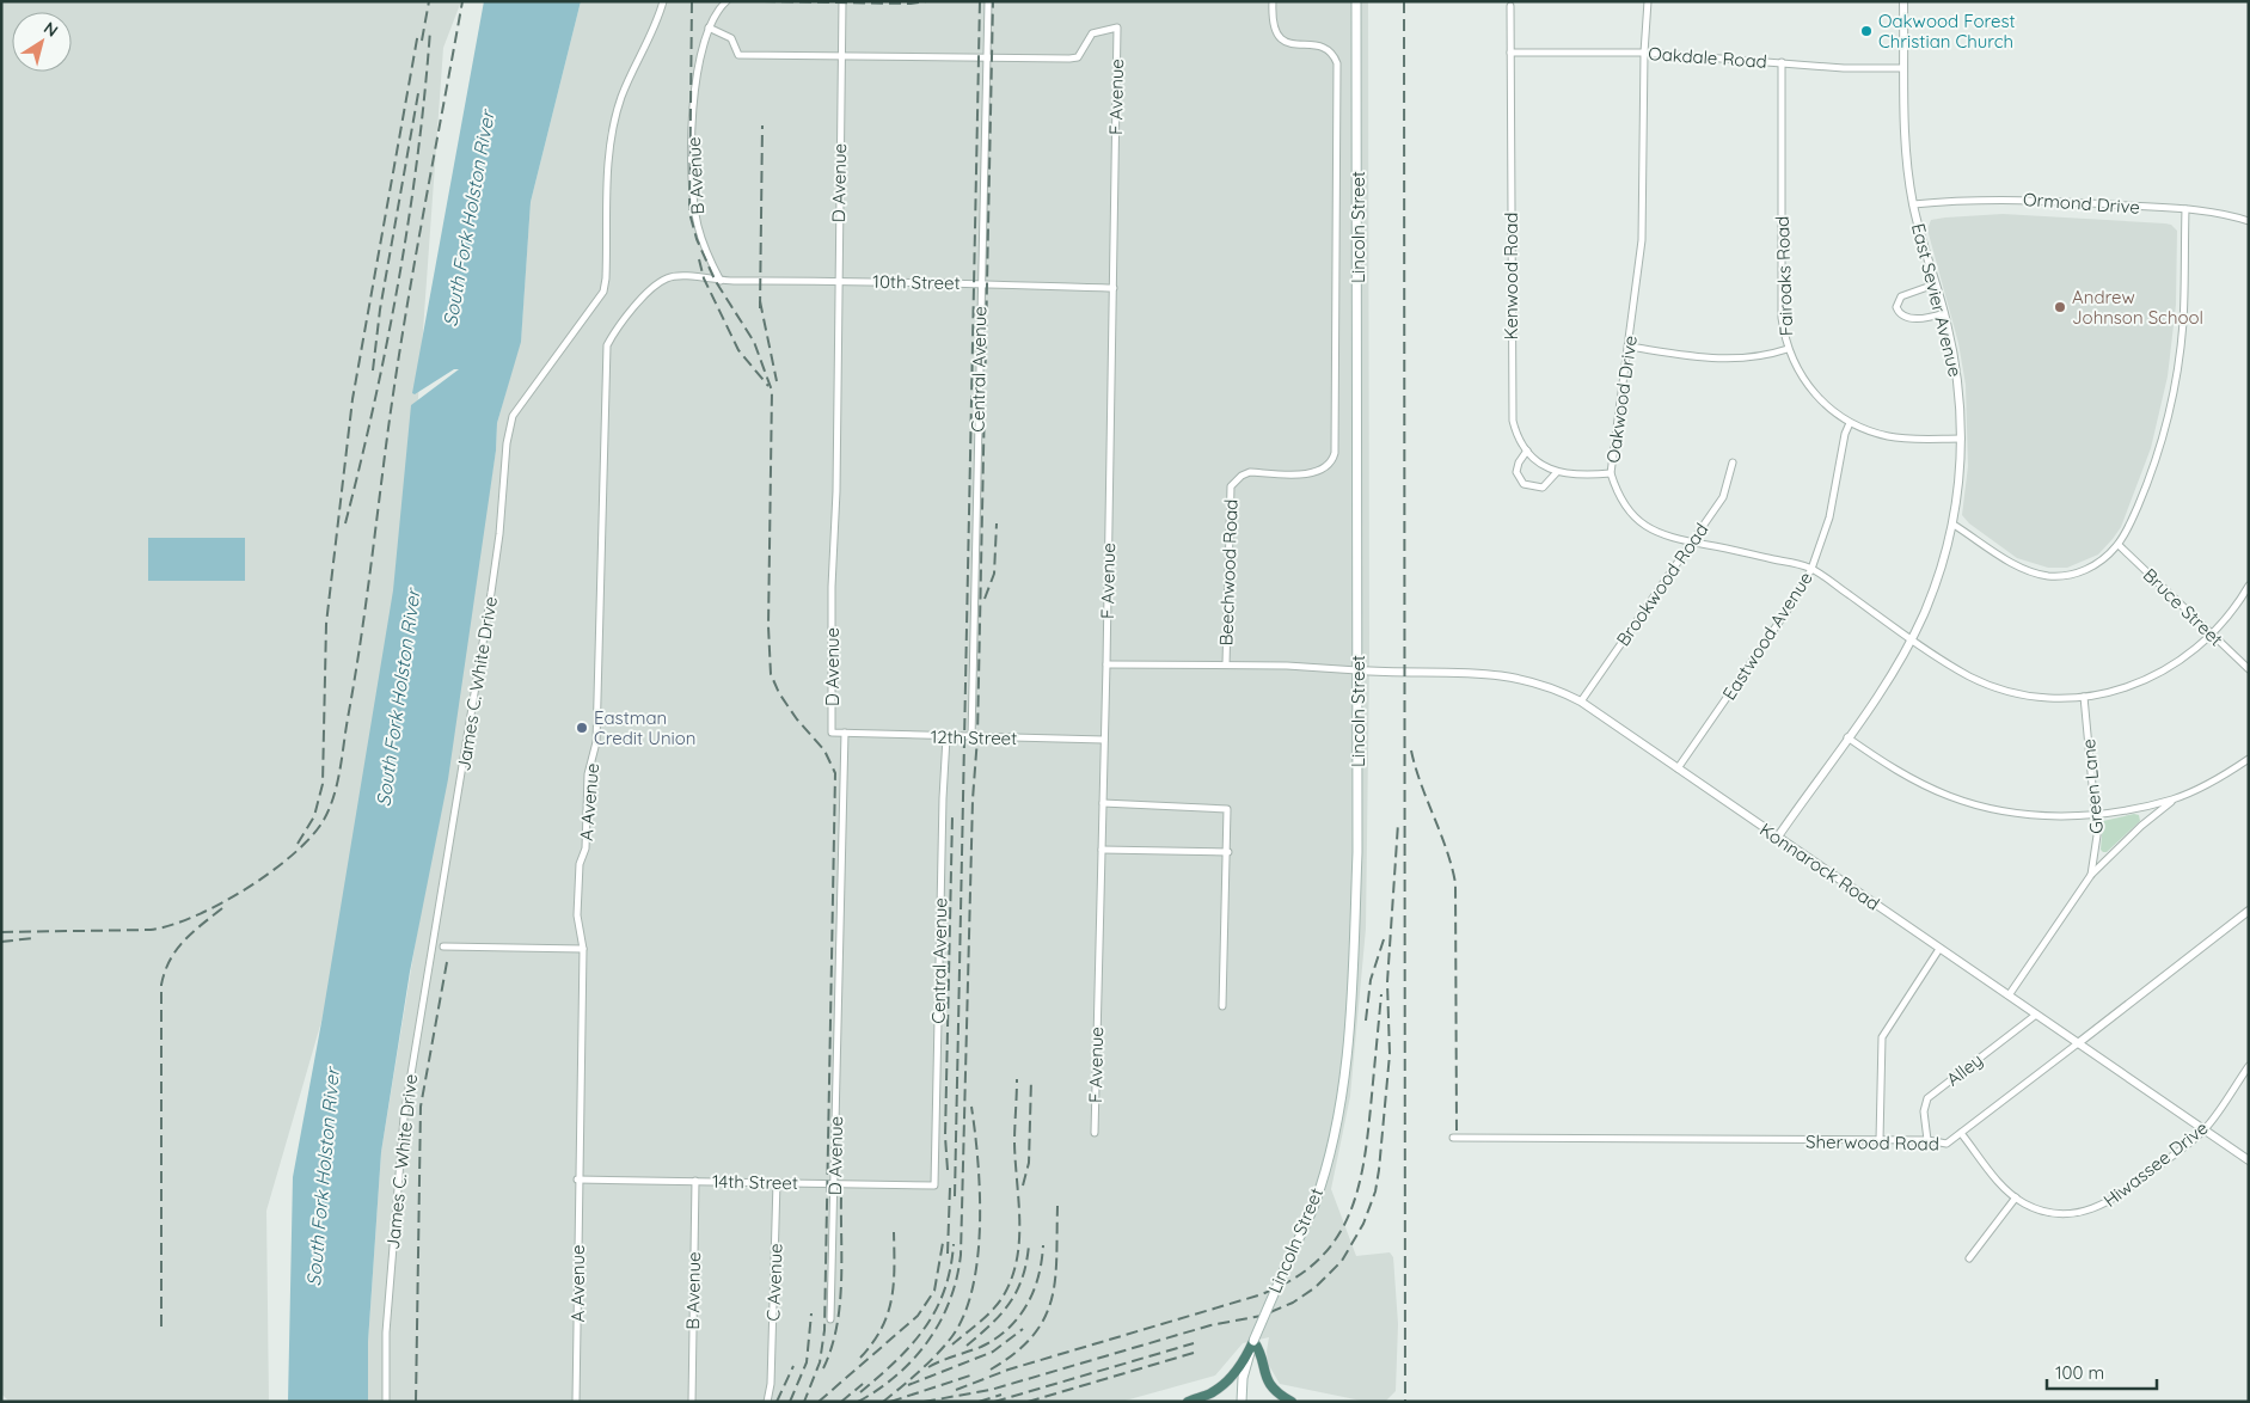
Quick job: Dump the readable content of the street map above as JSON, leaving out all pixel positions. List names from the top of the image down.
{
  "streets": {
    "main road": ["Lincoln Street"],
    "street": [
      "Oakdale Road",
      "F Avenue",
      "B Avenue",
      "D Avenue",
      "Ormond Drive",
      "Kenwood Road",
      "Fairoaks Road",
      "10th Street",
      "East Sevier Avenue",
      "Central Avenue",
      "Oakwood Drive",
      "Beechwood Road",
      "Brookwood Road",
      "Bruce Street",
      "Eastwood Avenue",
      "James C. White Drive",
      "12th Street",
      "Green Lane",
      "A Avenue",
      "Konnarock Road",
      "Alley",
      "Sherwood Road",
      "Hiwassee Drive",
      "14th Street",
      "C Avenue"
    ]
  },
  "crossings": [
    ["Oakdale Road", "Kenwood Road"],
    ["Oakdale Road", "Fairoaks Road"],
    ["Oakdale Road", "East Sevier Avenue"],
    ["Oakdale Road", "Oakwood Drive"],
    ["F Avenue", "10th Street"],
    ["F Avenue", "Central Avenue"],
    ["F Avenue", "12th Street"],
    ["B Avenue", "10th Street"],
    ["B Avenue", "A Avenue"],
    ["B Avenue", "14th Street"],
    ["D Avenue", "10th Street"],
    ["D Avenue", "12th Street"],
    ["D Avenue", "14th Street"],
    ["Ormond Drive", "East Sevier Avenue"],
    ["Lincoln Street", "Konnarock Road"],
    ["Kenwood Road", "Oakwood Drive"],
    ["Fairoaks Road", "East Sevier Avenue"],
    ["Fairoaks Road", "Eastwood Avenue"],
    ["10th Street", "Central Avenue"],
    ["10th Street", "A Avenue"],
    ["East Sevier Avenue", "Oakwood Drive"],
    ["East Sevier Avenue", "Konnarock Road"],
    ["Central Avenue", "12th Street"],
    ["Central Avenue", "14th Street"],
    ["Oakwood Drive", "Brookwood Road"],
    ["Oakwood Drive", "Bruce Street"],
    ["Oakwood Drive", "Eastwood Avenue"],
    ["Oakwood Drive", "Green Lane"],
    ["Brookwood Road", "Konnarock Road"],
    ["Eastwood Avenue", "Konnarock Road"],
    ["Green Lane", "Konnarock Road"],
    ["A Avenue", "14th Street"],
    ["Konnarock Road", "Alley"],
    ["Konnarock Road", "Sherwood Road"],
    ["Konnarock Road", "Hiwassee Drive"],
    ["Alley", "Sherwood Road"],
    ["Sherwood Road", "Hiwassee Drive"],
    ["14th Street", "C Avenue"]
  ],
  "water": ["South Fork Holston River"],
  "places": ["Oakwood Forest Christian Church", "Andrew Johnson School", "Eastman Credit Union"],
  "scale_bar": "100 m",
  "north": "top right"
}
